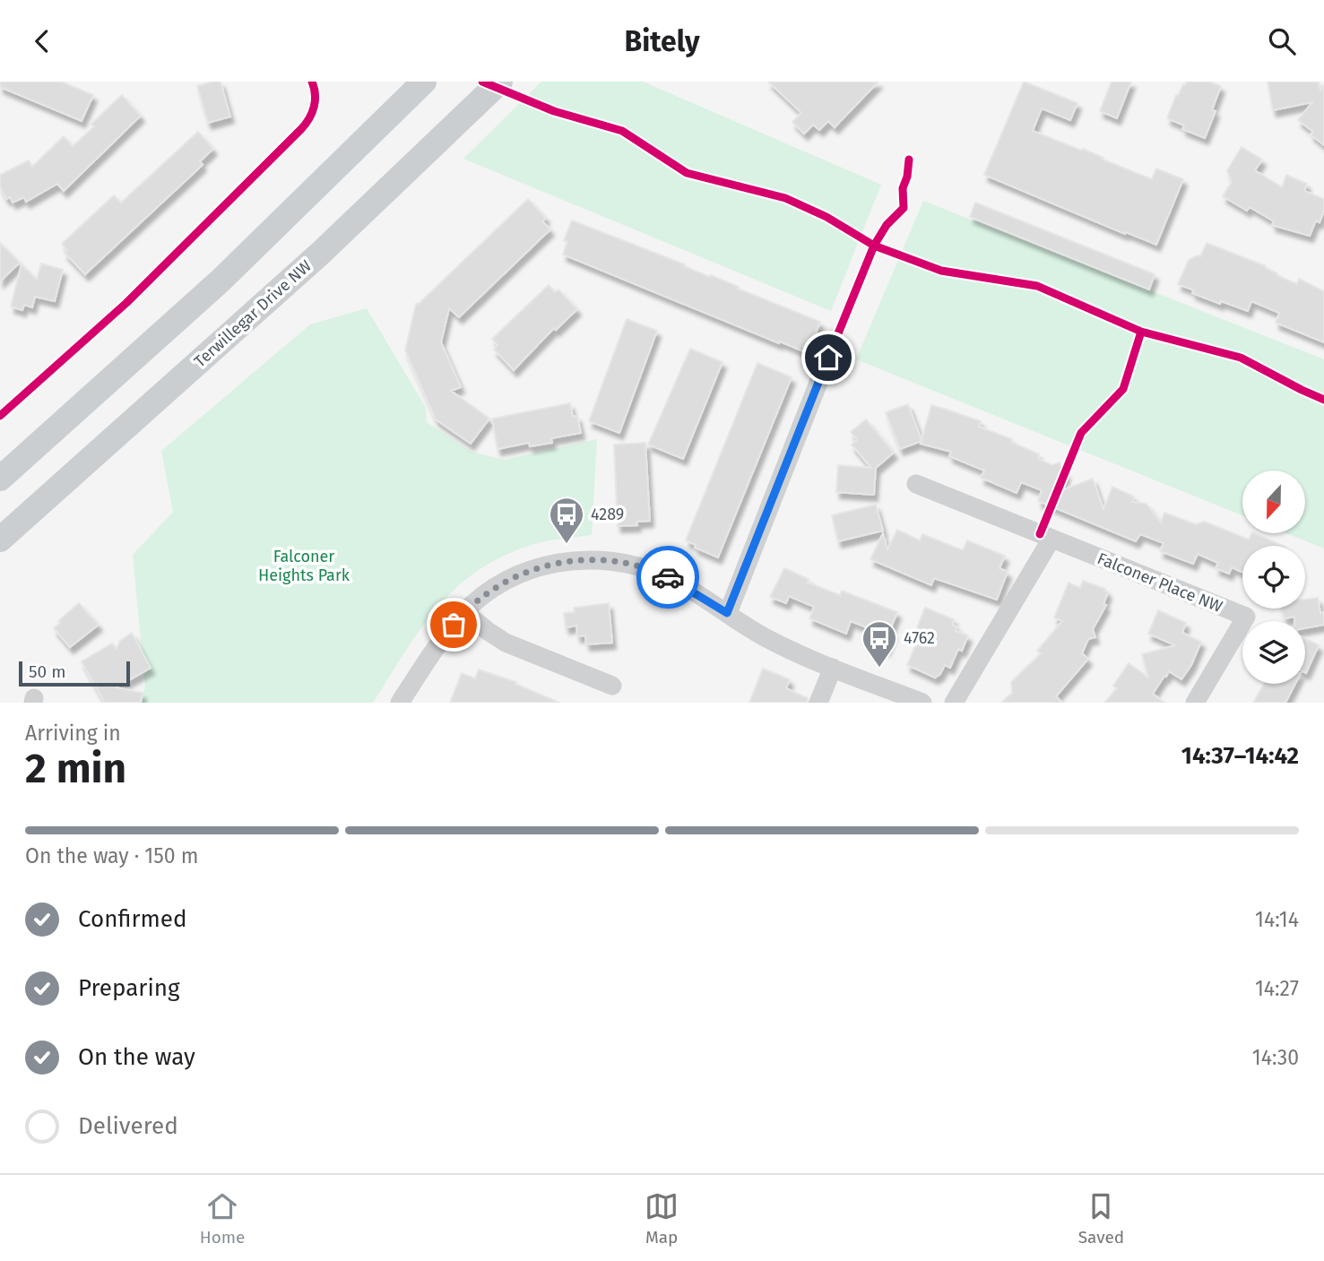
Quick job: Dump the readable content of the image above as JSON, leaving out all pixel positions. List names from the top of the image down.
{
  "streets": {
    "main road": ["Terwillegar Drive NW"],
    "street": ["Falconer Place NW"]
  },
  "parks": ["Falconer Heights Park"],
  "places": {
    "bus stop": ["4289", "4762"]
  },
  "scale_bar": "50 m",
  "north": "bottom",
  "page": {
    "header": "Bitely",
    "scale": "50 m",
    "heading": ["2 min", "Arriving in", "14:37–14:42"],
    "bar": "On the way · 150 m",
    "list": [
      ["Confirmed", "14:14"],
      ["Preparing", "14:27"],
      ["On the way", "14:30"],
      "Delivered"
    ],
    "tabs": ["Home", "Map", "Saved"]
  }
}
